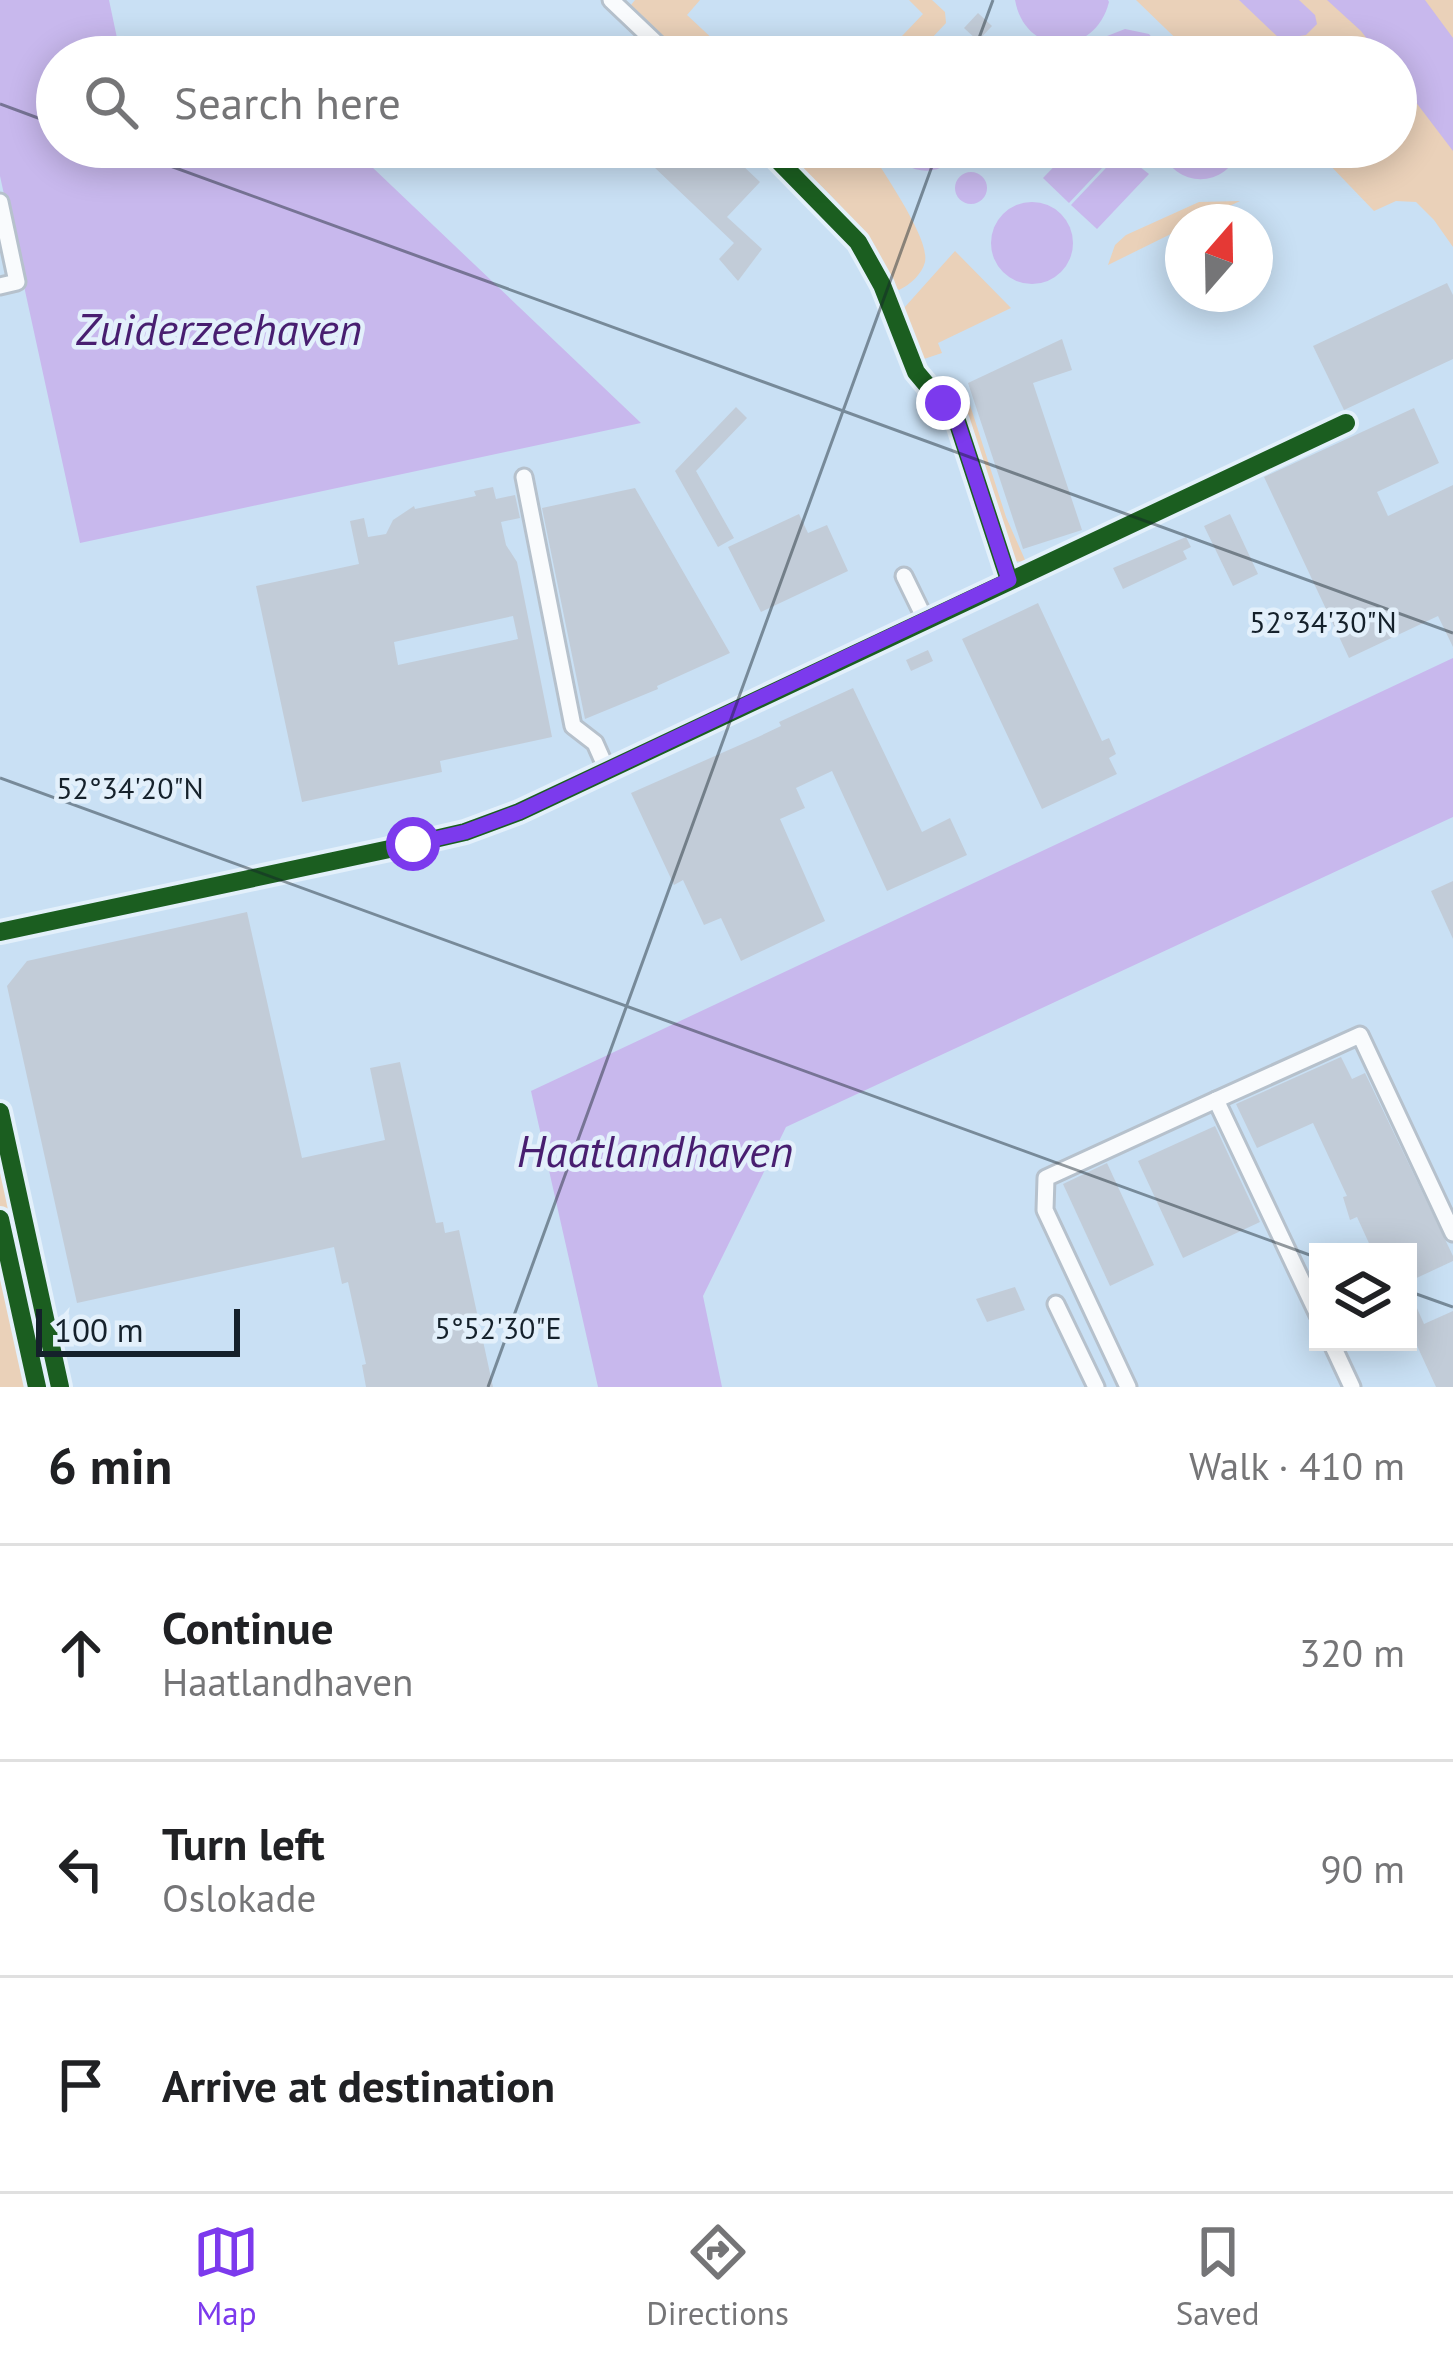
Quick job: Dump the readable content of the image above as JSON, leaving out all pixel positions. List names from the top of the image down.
{
  "water": ["Zuiderzeehaven", "Haatlandhaven"],
  "scale_bar": "100 m",
  "north": "top",
  "page": {
    "search": "Search here",
    "scale": "100 m",
    "heading": ["6 min", "Walk · 410 m"],
    "list": [
      ["Continue", "Haatlandhaven", "320 m"],
      ["Turn left", "Oslokade", "90 m"],
      "Arrive at destination"
    ],
    "nav": ["Map", "Directions", "Saved"]
  },
  "coordinates": ["52°34'30\"N", "52°34'20\"N", "5°52'30\"E"]
}
